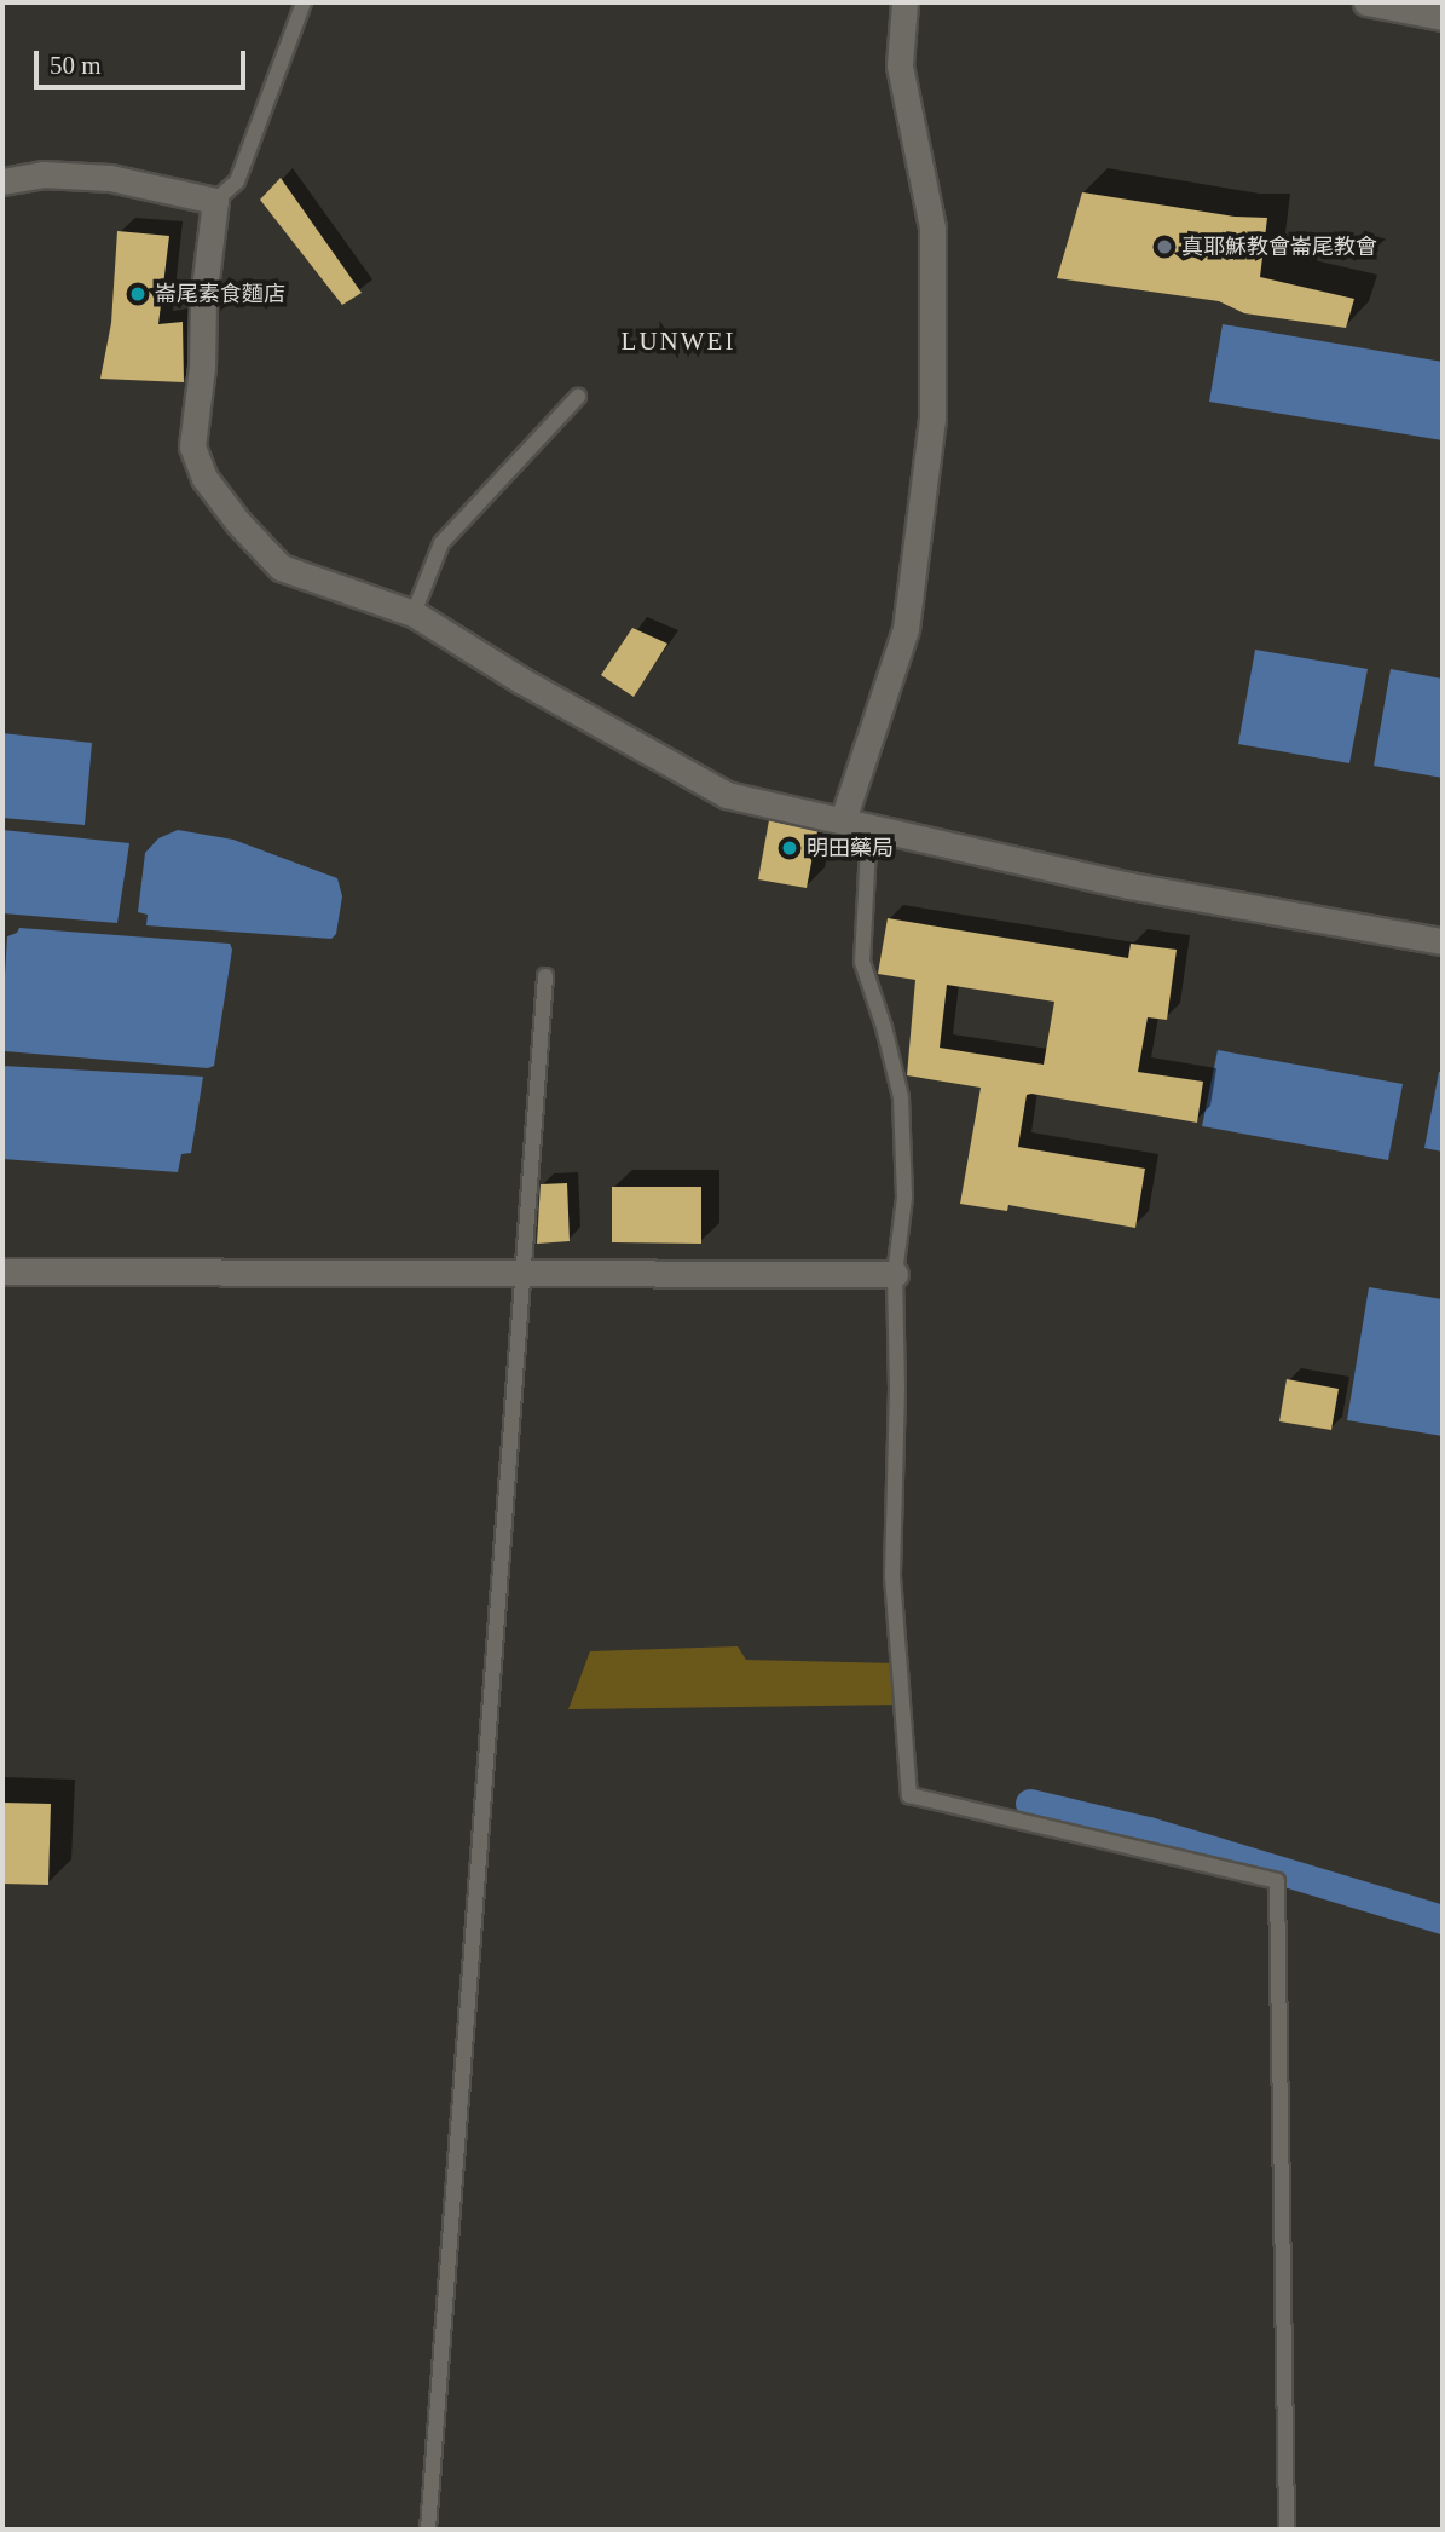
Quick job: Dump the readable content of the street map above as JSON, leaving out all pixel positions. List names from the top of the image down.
{
  "districts": ["LUNWEI"],
  "places": ["真耶穌教會崙尾教會", "崙尾素食麵店", "明田藥局"],
  "scale_bar": "50 m"
}
